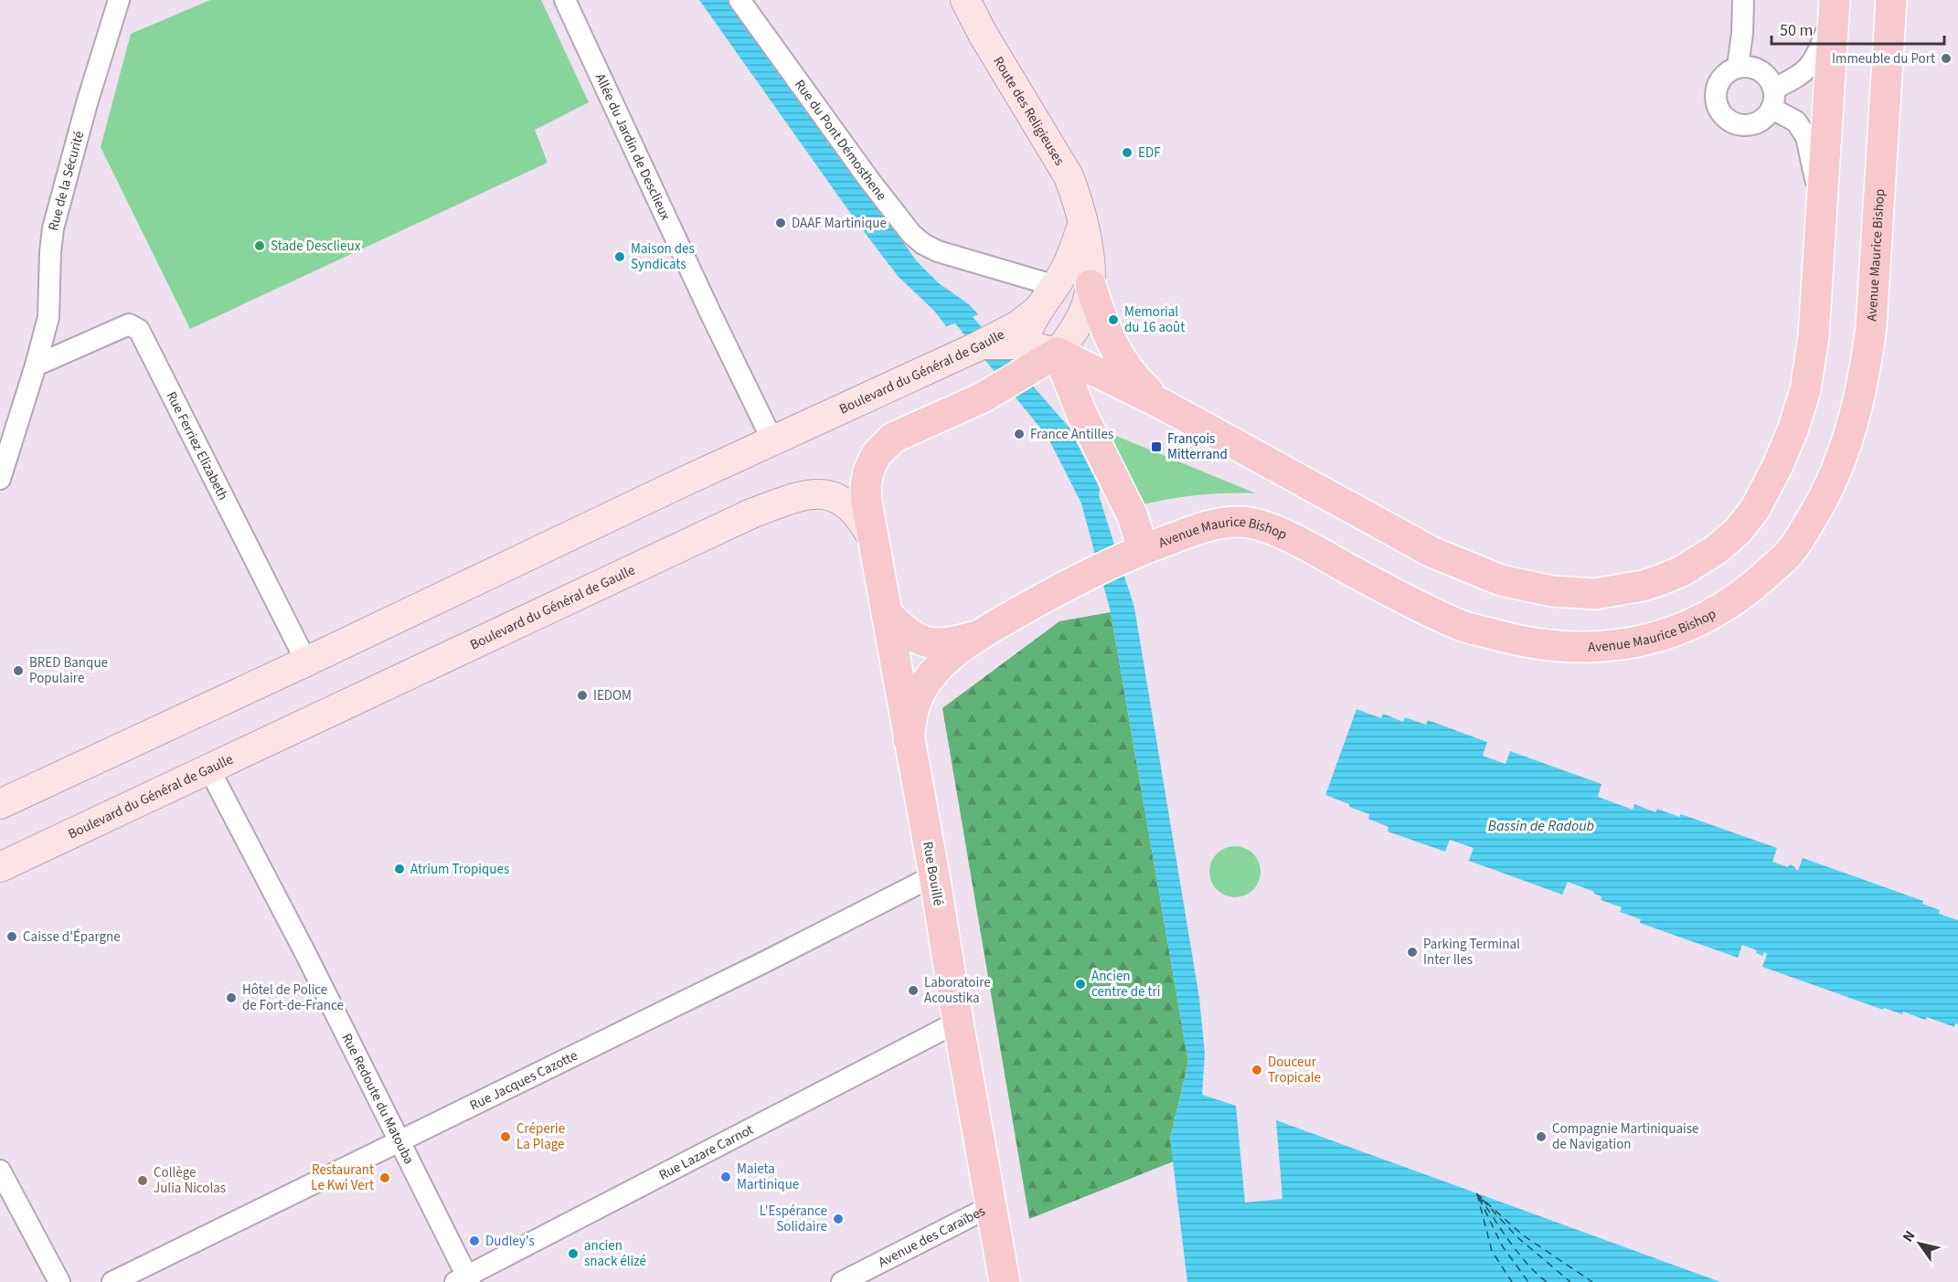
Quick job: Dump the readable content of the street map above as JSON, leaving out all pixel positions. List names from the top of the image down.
{
  "streets": {
    "main road": [
      "Route des Religieuses",
      "Avenue Maurice Bishop",
      "Boulevard du Général de Gaulle",
      "Rue Bouillé"
    ],
    "street": [
      "Rue du Pont Démosthene",
      "Allée du Jardin de Desclieux",
      "Rue de la Sécurité",
      "Rue Ferriez Elizabeth",
      "Rue Jacques Cazotte",
      "Rue Redoute du Matouba",
      "Rue Lazare Carnot",
      "Avenue des Caraïbes"
    ]
  },
  "crossings": [
    ["Route des Religieuses", "Boulevard du Général de Gaulle"],
    ["Rue du Pont Démosthene", "Boulevard du Général de Gaulle"],
    ["Allée du Jardin de Desclieux", "Boulevard du Général de Gaulle"],
    ["Rue de la Sécurité", "Rue Ferriez Elizabeth"],
    ["Avenue Maurice Bishop", "Rue Bouillé"],
    ["Boulevard du Général de Gaulle", "Rue Ferriez Elizabeth"],
    ["Boulevard du Général de Gaulle", "Rue Bouillé"],
    ["Boulevard du Général de Gaulle", "Rue Redoute du Matouba"],
    ["Rue Bouillé", "Rue Jacques Cazotte"],
    ["Rue Bouillé", "Rue Lazare Carnot"],
    ["Rue Bouillé", "Avenue des Caraïbes"],
    ["Rue Jacques Cazotte", "Rue Redoute du Matouba"],
    ["Rue Redoute du Matouba", "Rue Lazare Carnot"]
  ],
  "water": ["Bassin de Radoub"],
  "places": {
    "other": [
      "Immeuble du Port",
      "EDF",
      "DAAF Martinique",
      "Stade Desclieux",
      "Maison des Syndicats",
      "Memorial du 16 août",
      "France Antilles",
      "BRED Banque Populaire",
      "IEDOM",
      "Atrium Tropiques",
      "Caisse d'Épargne",
      "Parking Terminal Inter Iles",
      "Ancien centre de tri",
      "Laboratoire Acoustika",
      "Hôtel de Police de Fort-de-France",
      "Douceur Tropicale",
      "Créperie La Plage",
      "Compagnie Martiniquaise de Navigation",
      "Maieta Martinique",
      "Restaurant Le Kwi Vert",
      "Collège Julia Nicolas",
      "L'Espérance Solidaire",
      "Dudley's",
      "ancien snack élizé"
    ],
    "transit": ["François Mitterrand"]
  },
  "scale_bar": "50 m",
  "north": "top left"
}
